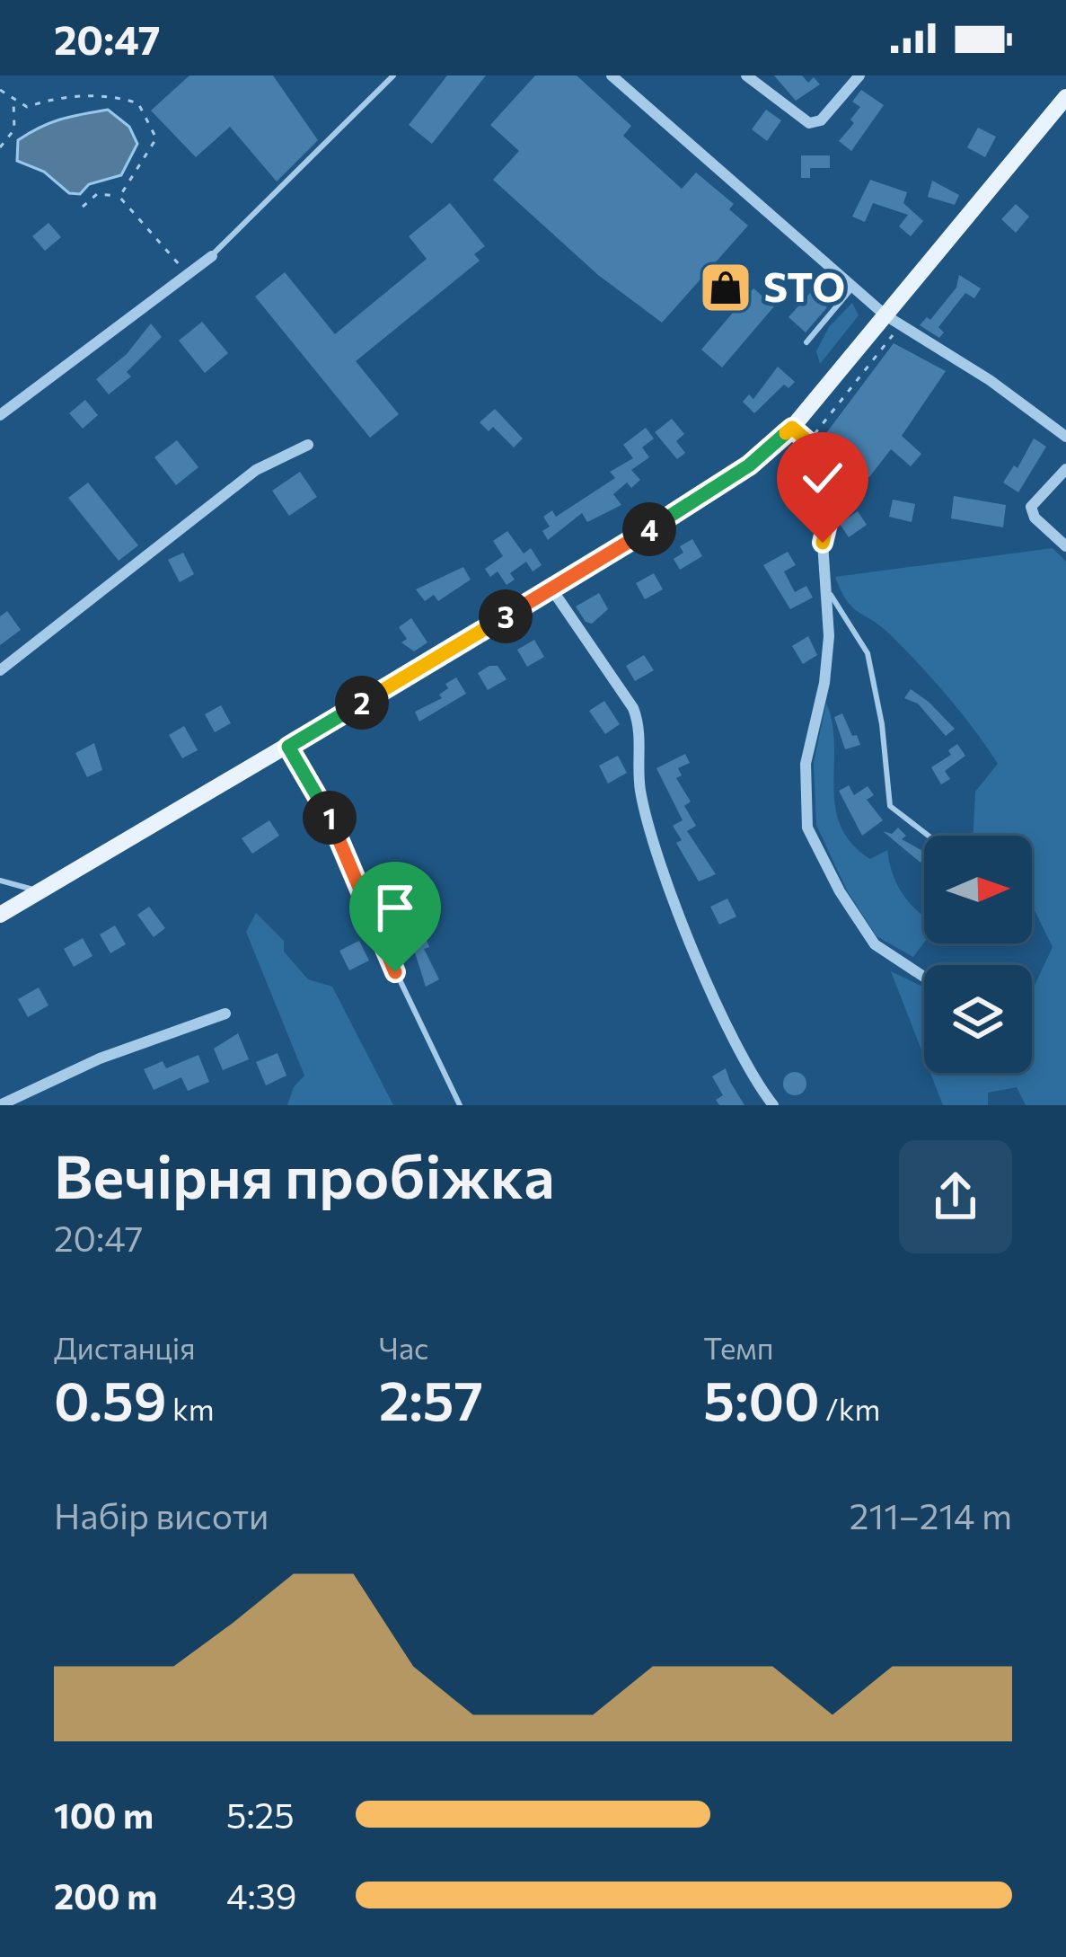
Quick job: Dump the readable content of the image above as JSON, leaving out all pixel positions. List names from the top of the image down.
{
  "places": {
    "shop": ["STO"]
  },
  "north": "right",
  "page": {
    "status": "20:47",
    "pins": [
      "4",
      "3",
      "2",
      "1"
    ],
    "heading": ["Вечірня пробіжка", "20:47"],
    "stats": [
      ["Дистанція", "0.59 km"],
      ["Час", "2:57"],
      ["Темп", "5:00 /km"]
    ],
    "chart": ["Набір висоти", "211–214 m"],
    "list": [
      {
        "name": "100 m",
        "note": "5:25"
      },
      {
        "name": "200 m",
        "note": "4:39"
      }
    ]
  }
}
